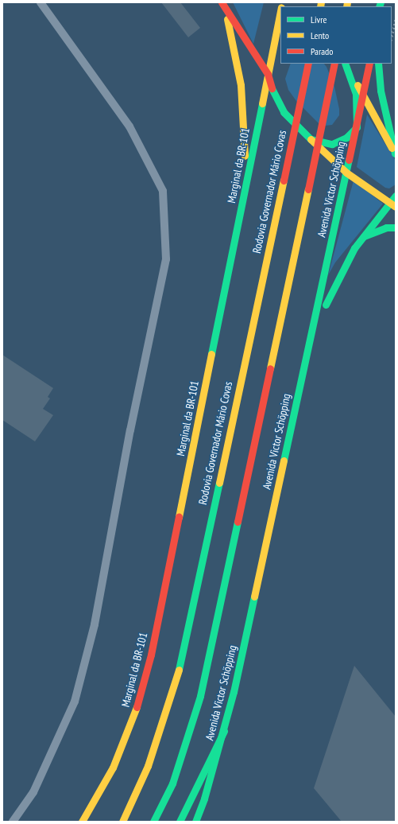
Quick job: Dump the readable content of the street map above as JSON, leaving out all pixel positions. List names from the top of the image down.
{
  "streets": {
    "main road": ["Marginal da BR-101", "Avenida Victor Schöpping", "Rodovia Governador Mário Covas"]
  },
  "legend": ["Livre", "Lento", "Parado"]
}
